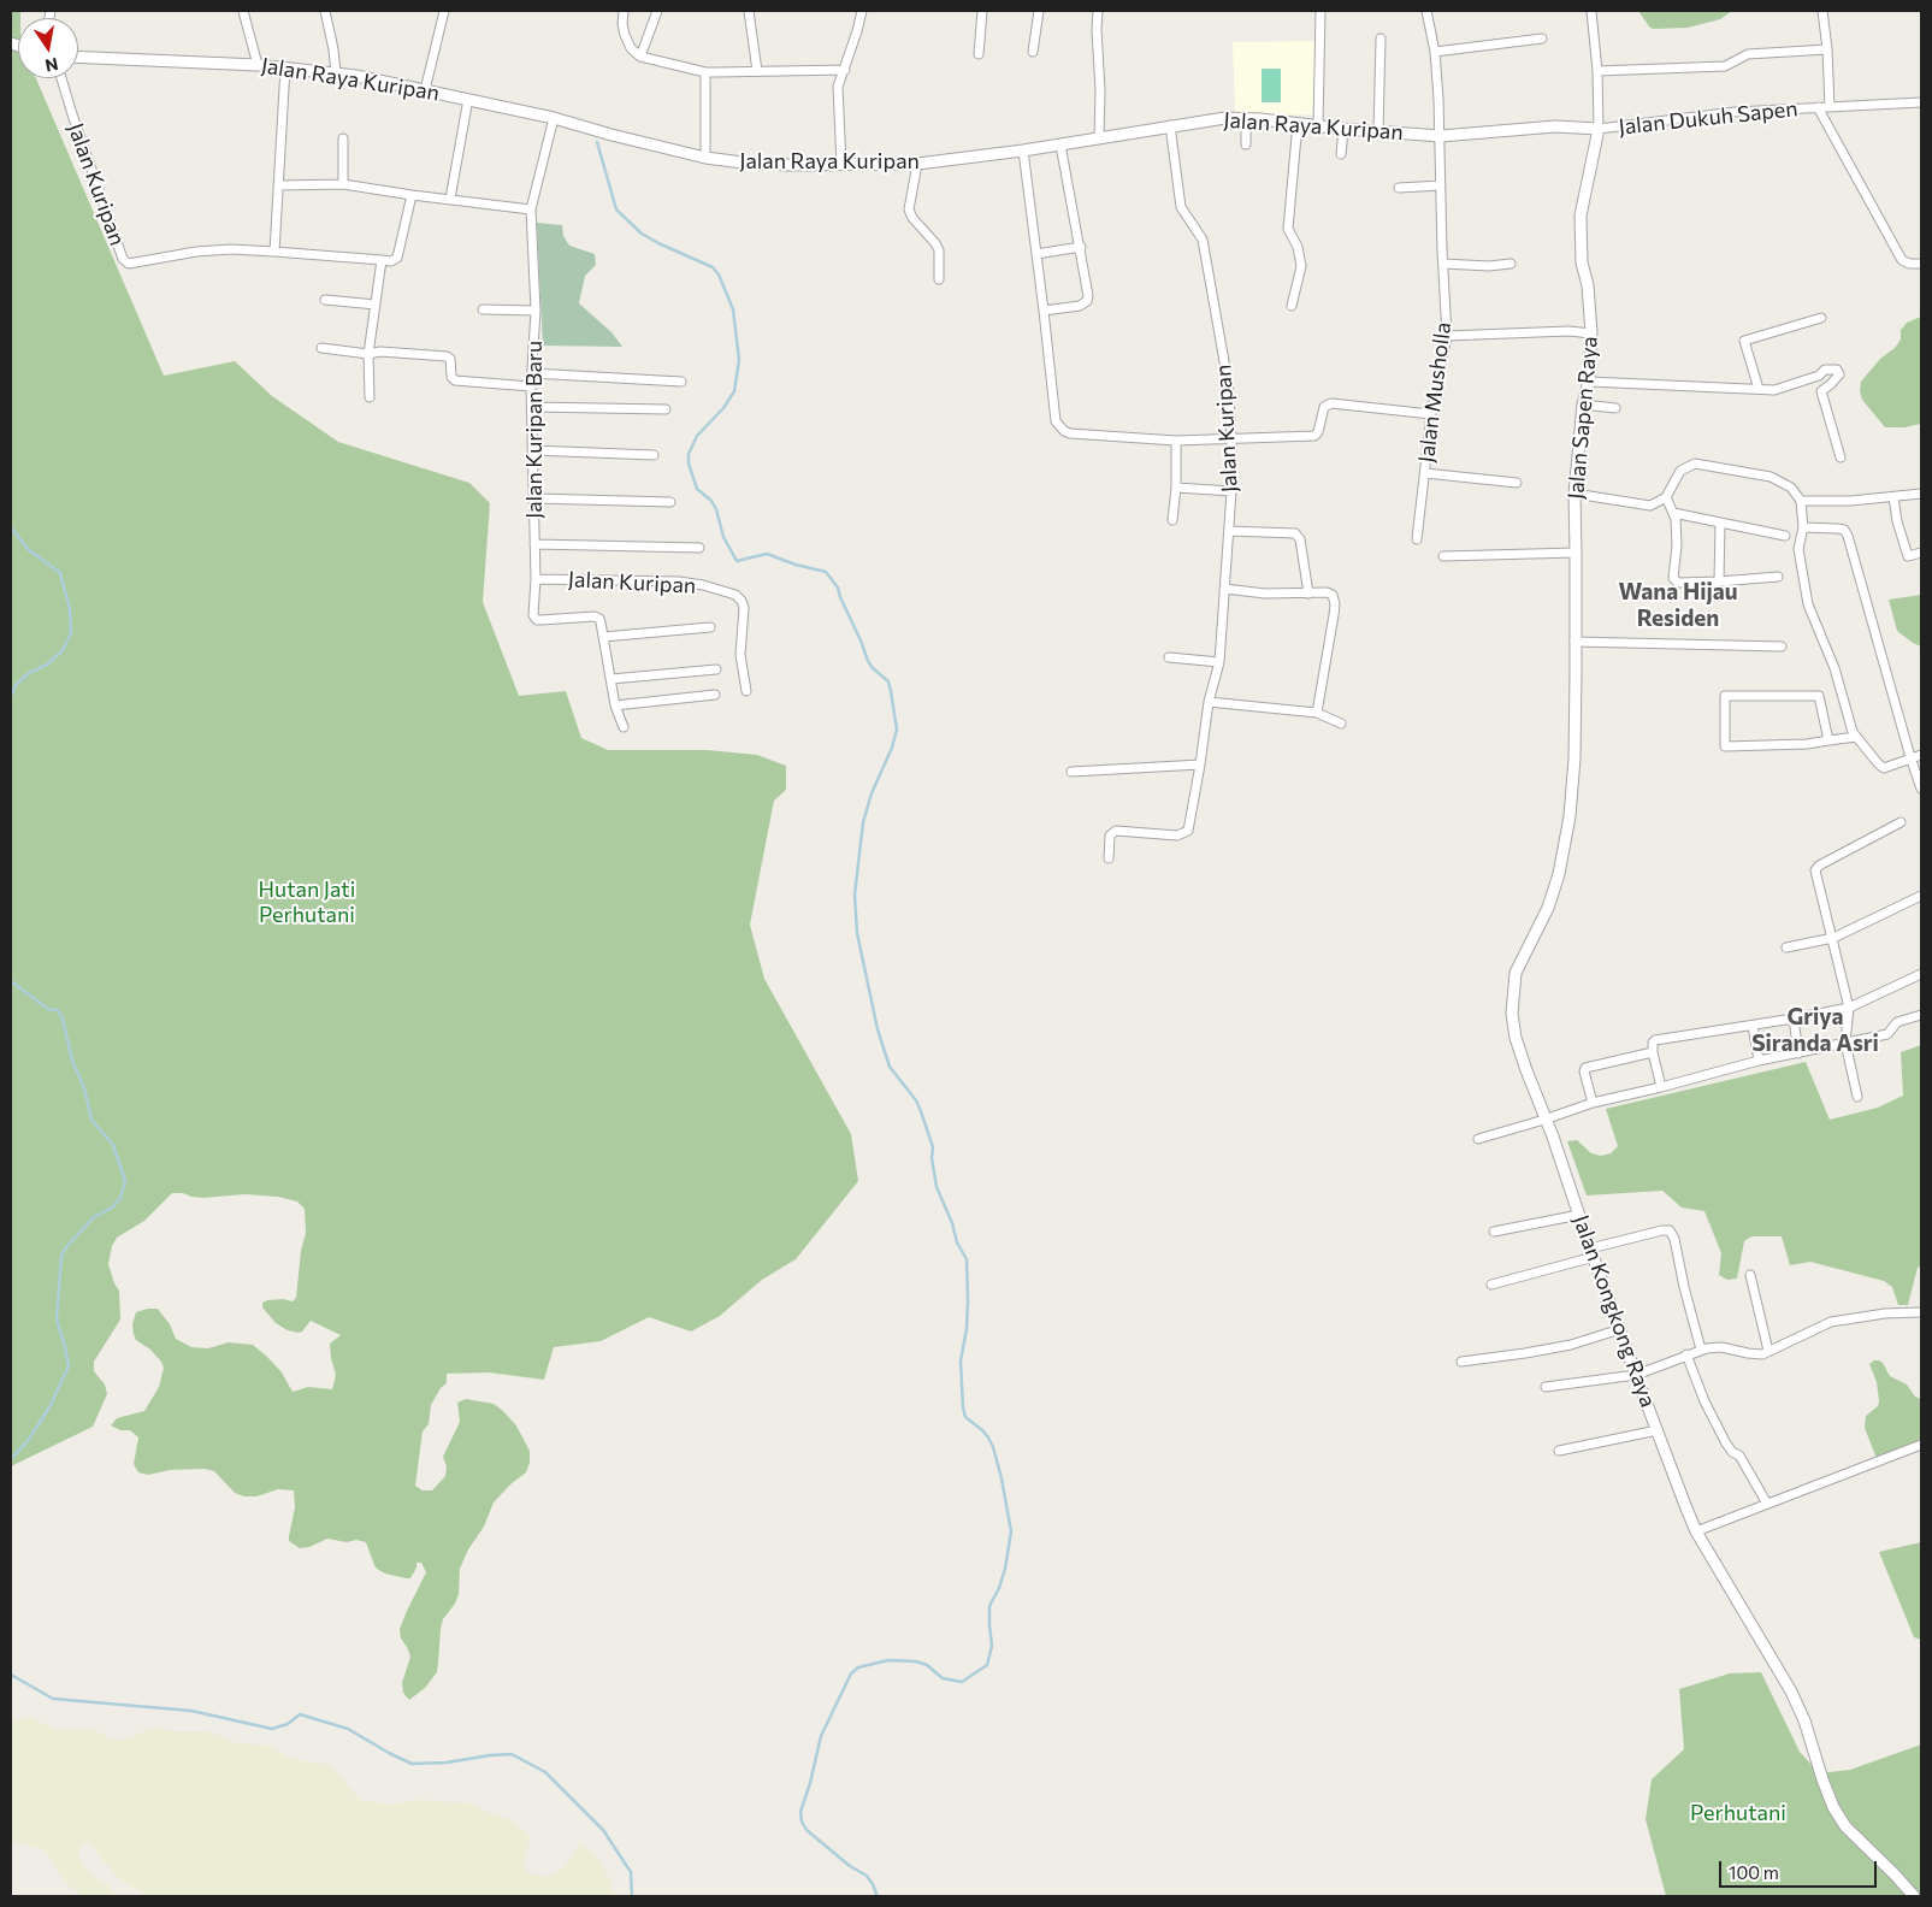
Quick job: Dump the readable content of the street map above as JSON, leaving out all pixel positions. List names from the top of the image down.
{
  "streets": {
    "street": [
      "Jalan Raya Kuripan",
      "Jalan Dukuh Sapen",
      "Jalan Kuripan",
      "Jalan Musholla",
      "Jalan Sapen Raya",
      "Jalan Kuripan Baru",
      "Jalan Kongkong Raya"
    ]
  },
  "crossings": [
    ["Jalan Raya Kuripan", "Jalan Dukuh Sapen"],
    ["Jalan Raya Kuripan", "Jalan Kuripan"],
    ["Jalan Raya Kuripan", "Jalan Musholla"],
    ["Jalan Raya Kuripan", "Jalan Sapen Raya"],
    ["Jalan Raya Kuripan", "Jalan Kuripan Baru"],
    ["Jalan Dukuh Sapen", "Jalan Sapen Raya"],
    ["Jalan Kuripan", "Jalan Kuripan Baru"],
    ["Jalan Sapen Raya", "Jalan Kongkong Raya"]
  ],
  "districts": ["Wana Hijau Residen", "Griya Siranda Asri"],
  "parks": ["Hutan Jati Perhutani", "Perhutani"],
  "scale_bar": "100 m",
  "north": "bottom"
}
